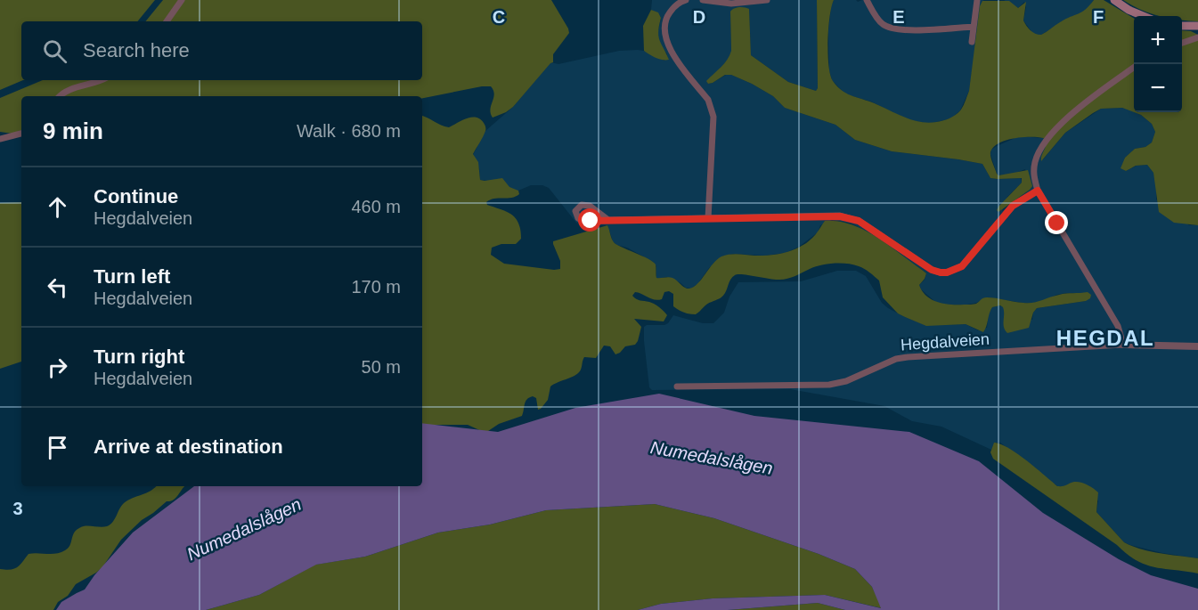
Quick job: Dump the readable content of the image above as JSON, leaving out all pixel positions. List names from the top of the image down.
{
  "streets": {
    "street": ["Hegdalveien"]
  },
  "districts": ["HEGDAL"],
  "water": ["Numedalslågen"],
  "page": {
    "map_buttons": ["+", "−"],
    "search": "Search here",
    "heading": ["9 min", "Walk · 680 m"],
    "list": [
      ["Continue", "Hegdalveien", "460 m"],
      ["Turn left", "Hegdalveien", "170 m"],
      ["Turn right", "Hegdalveien", "50 m"],
      "Arrive at destination"
    ]
  },
  "grid": {
    "columns": [
      "C",
      "D",
      "E",
      "F"
    ],
    "rows": ["3"]
  }
}
